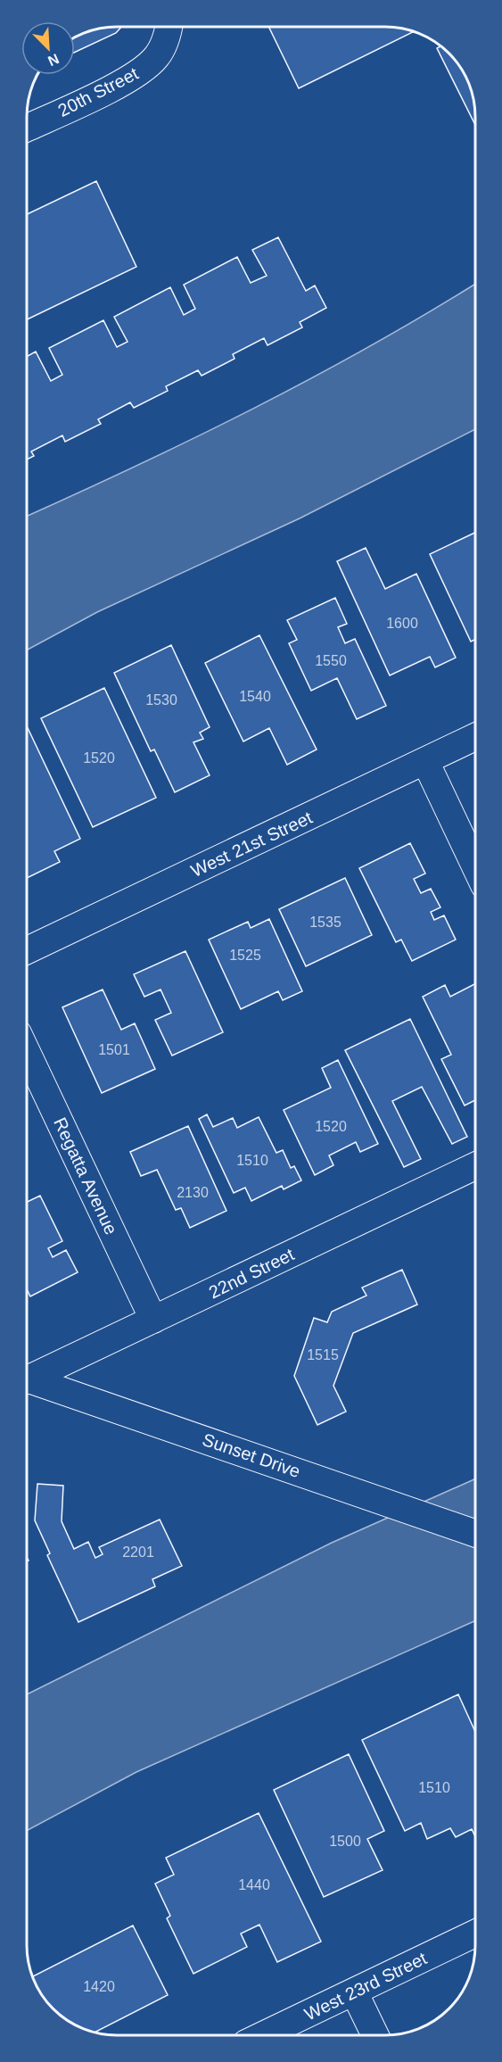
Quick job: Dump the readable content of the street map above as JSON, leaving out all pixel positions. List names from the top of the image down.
{
  "streets": {
    "street": [
      "20th Street",
      "West 21st Street",
      "Regatta Avenue",
      "22nd Street",
      "Sunset Drive",
      "West 23rd Street"
    ]
  },
  "crossings": [
    ["Regatta Avenue", "22nd Street"]
  ],
  "house_numbers": [
    "1600",
    "1550",
    "1540",
    "1530",
    "1520",
    "1535",
    "1525",
    "1501",
    "1520",
    "1510",
    "2130",
    "1515",
    "2201",
    "1510",
    "1500",
    "1440",
    "1420"
  ],
  "north": "bottom right"
}
